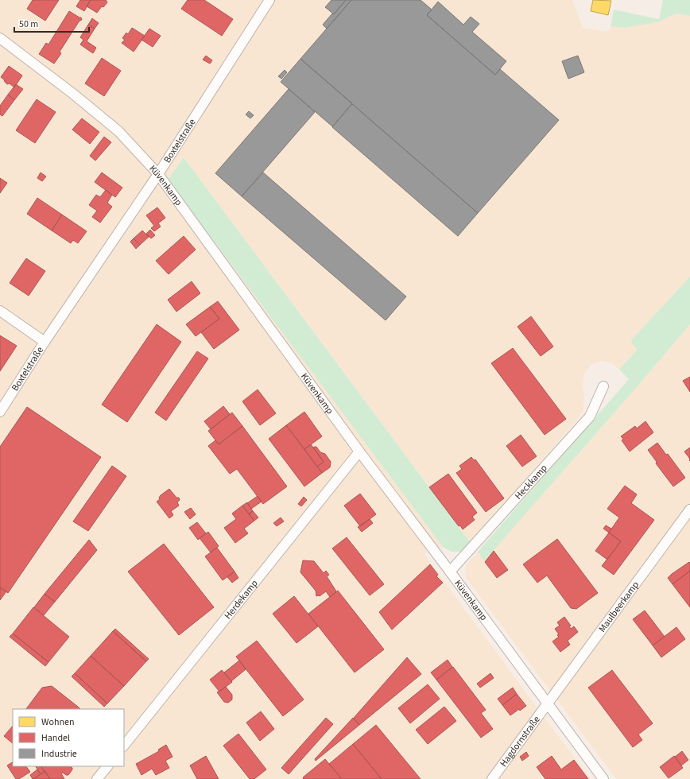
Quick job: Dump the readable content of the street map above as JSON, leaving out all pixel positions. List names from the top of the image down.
{
  "streets": {
    "street": [
      "Boxtelstraße",
      "Küvenkamp",
      "Heckkamp",
      "Herdekamp",
      "Maulbeerkamp",
      "Hagdornstraße"
    ]
  },
  "crossings": [
    ["Boxtelstraße", "Küvenkamp"],
    ["Küvenkamp", "Heckkamp"],
    ["Küvenkamp", "Herdekamp"],
    ["Küvenkamp", "Maulbeerkamp"],
    ["Küvenkamp", "Hagdornstraße"],
    ["Maulbeerkamp", "Hagdornstraße"]
  ],
  "legend": ["Wohnen", "Handel", "Industrie"],
  "scale_bar": "50 m"
}
